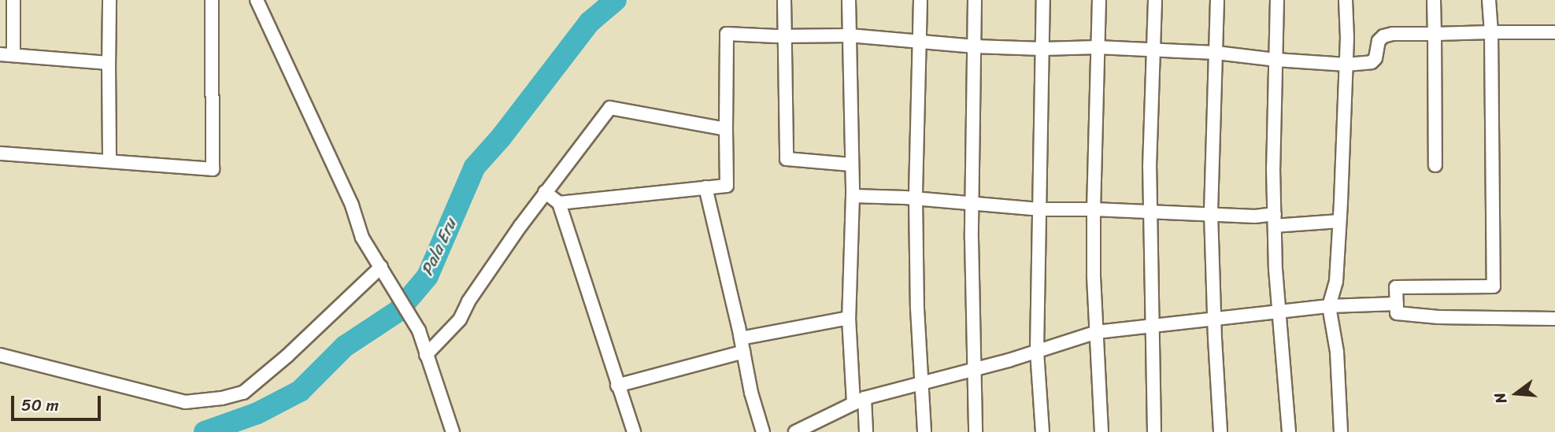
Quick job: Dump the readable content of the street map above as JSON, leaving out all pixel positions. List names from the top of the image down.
{
  "water": ["Pala Eru"],
  "scale_bar": "50 m",
  "north": "left"
}
